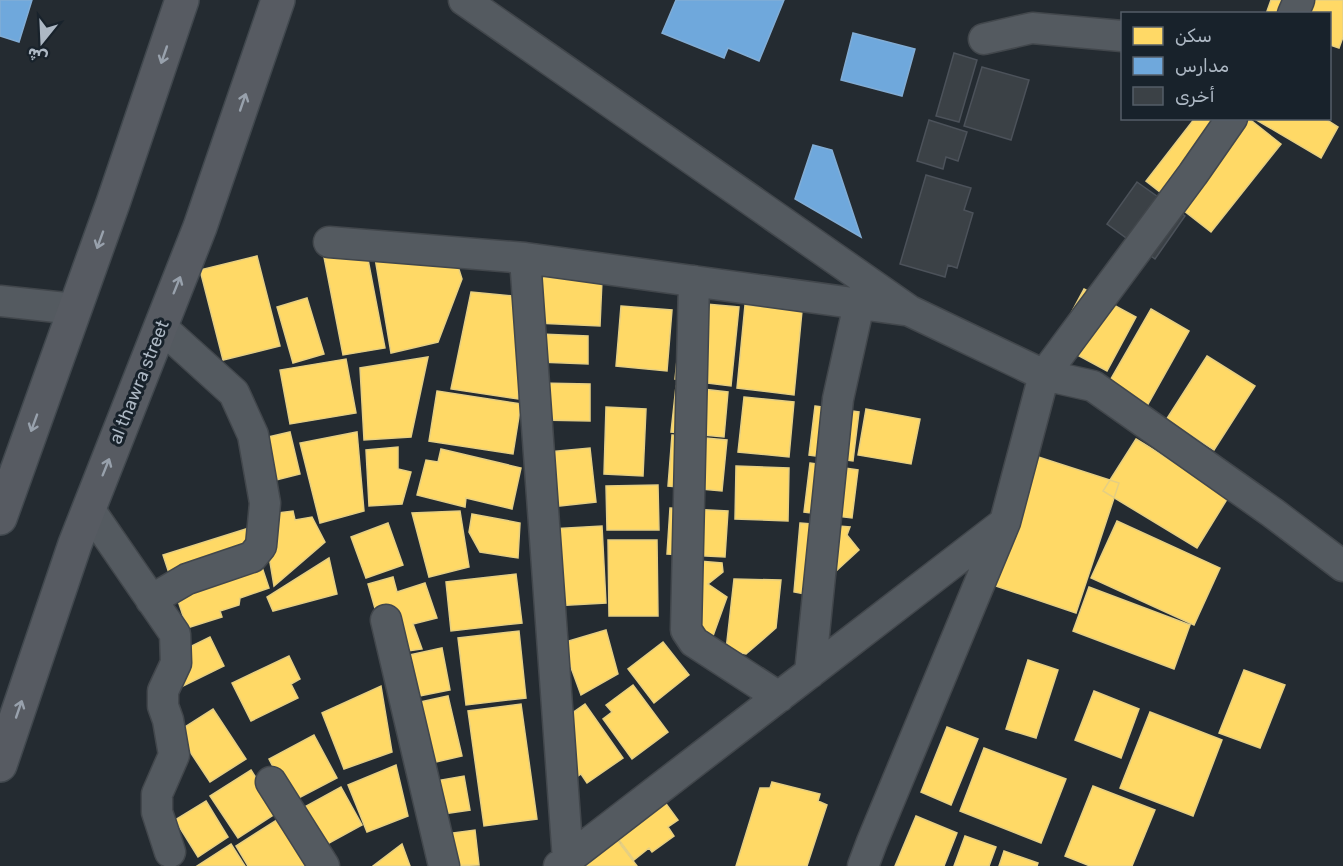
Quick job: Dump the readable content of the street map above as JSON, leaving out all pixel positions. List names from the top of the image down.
{
  "streets": {
    "main road": ["al thawra street"]
  },
  "legend": ["سكن", "مدارس", "أخرى"],
  "north": "bottom"
}
